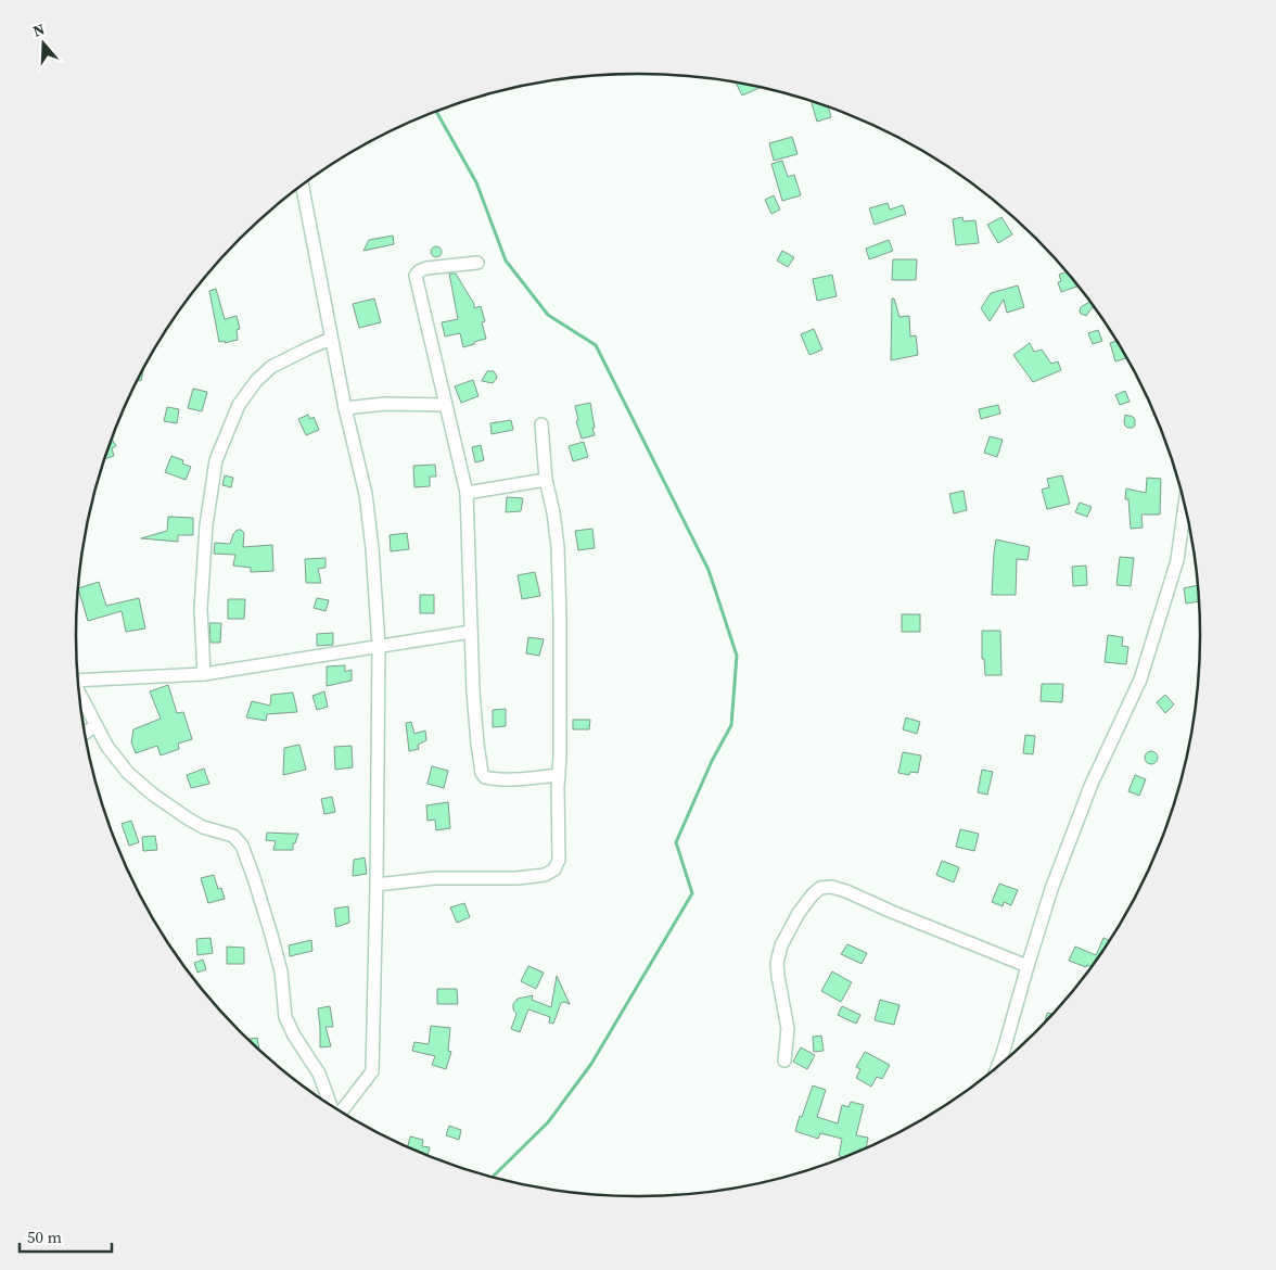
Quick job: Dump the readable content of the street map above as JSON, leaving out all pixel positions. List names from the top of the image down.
{
  "scale_bar": "50 m",
  "north": "top"
}
